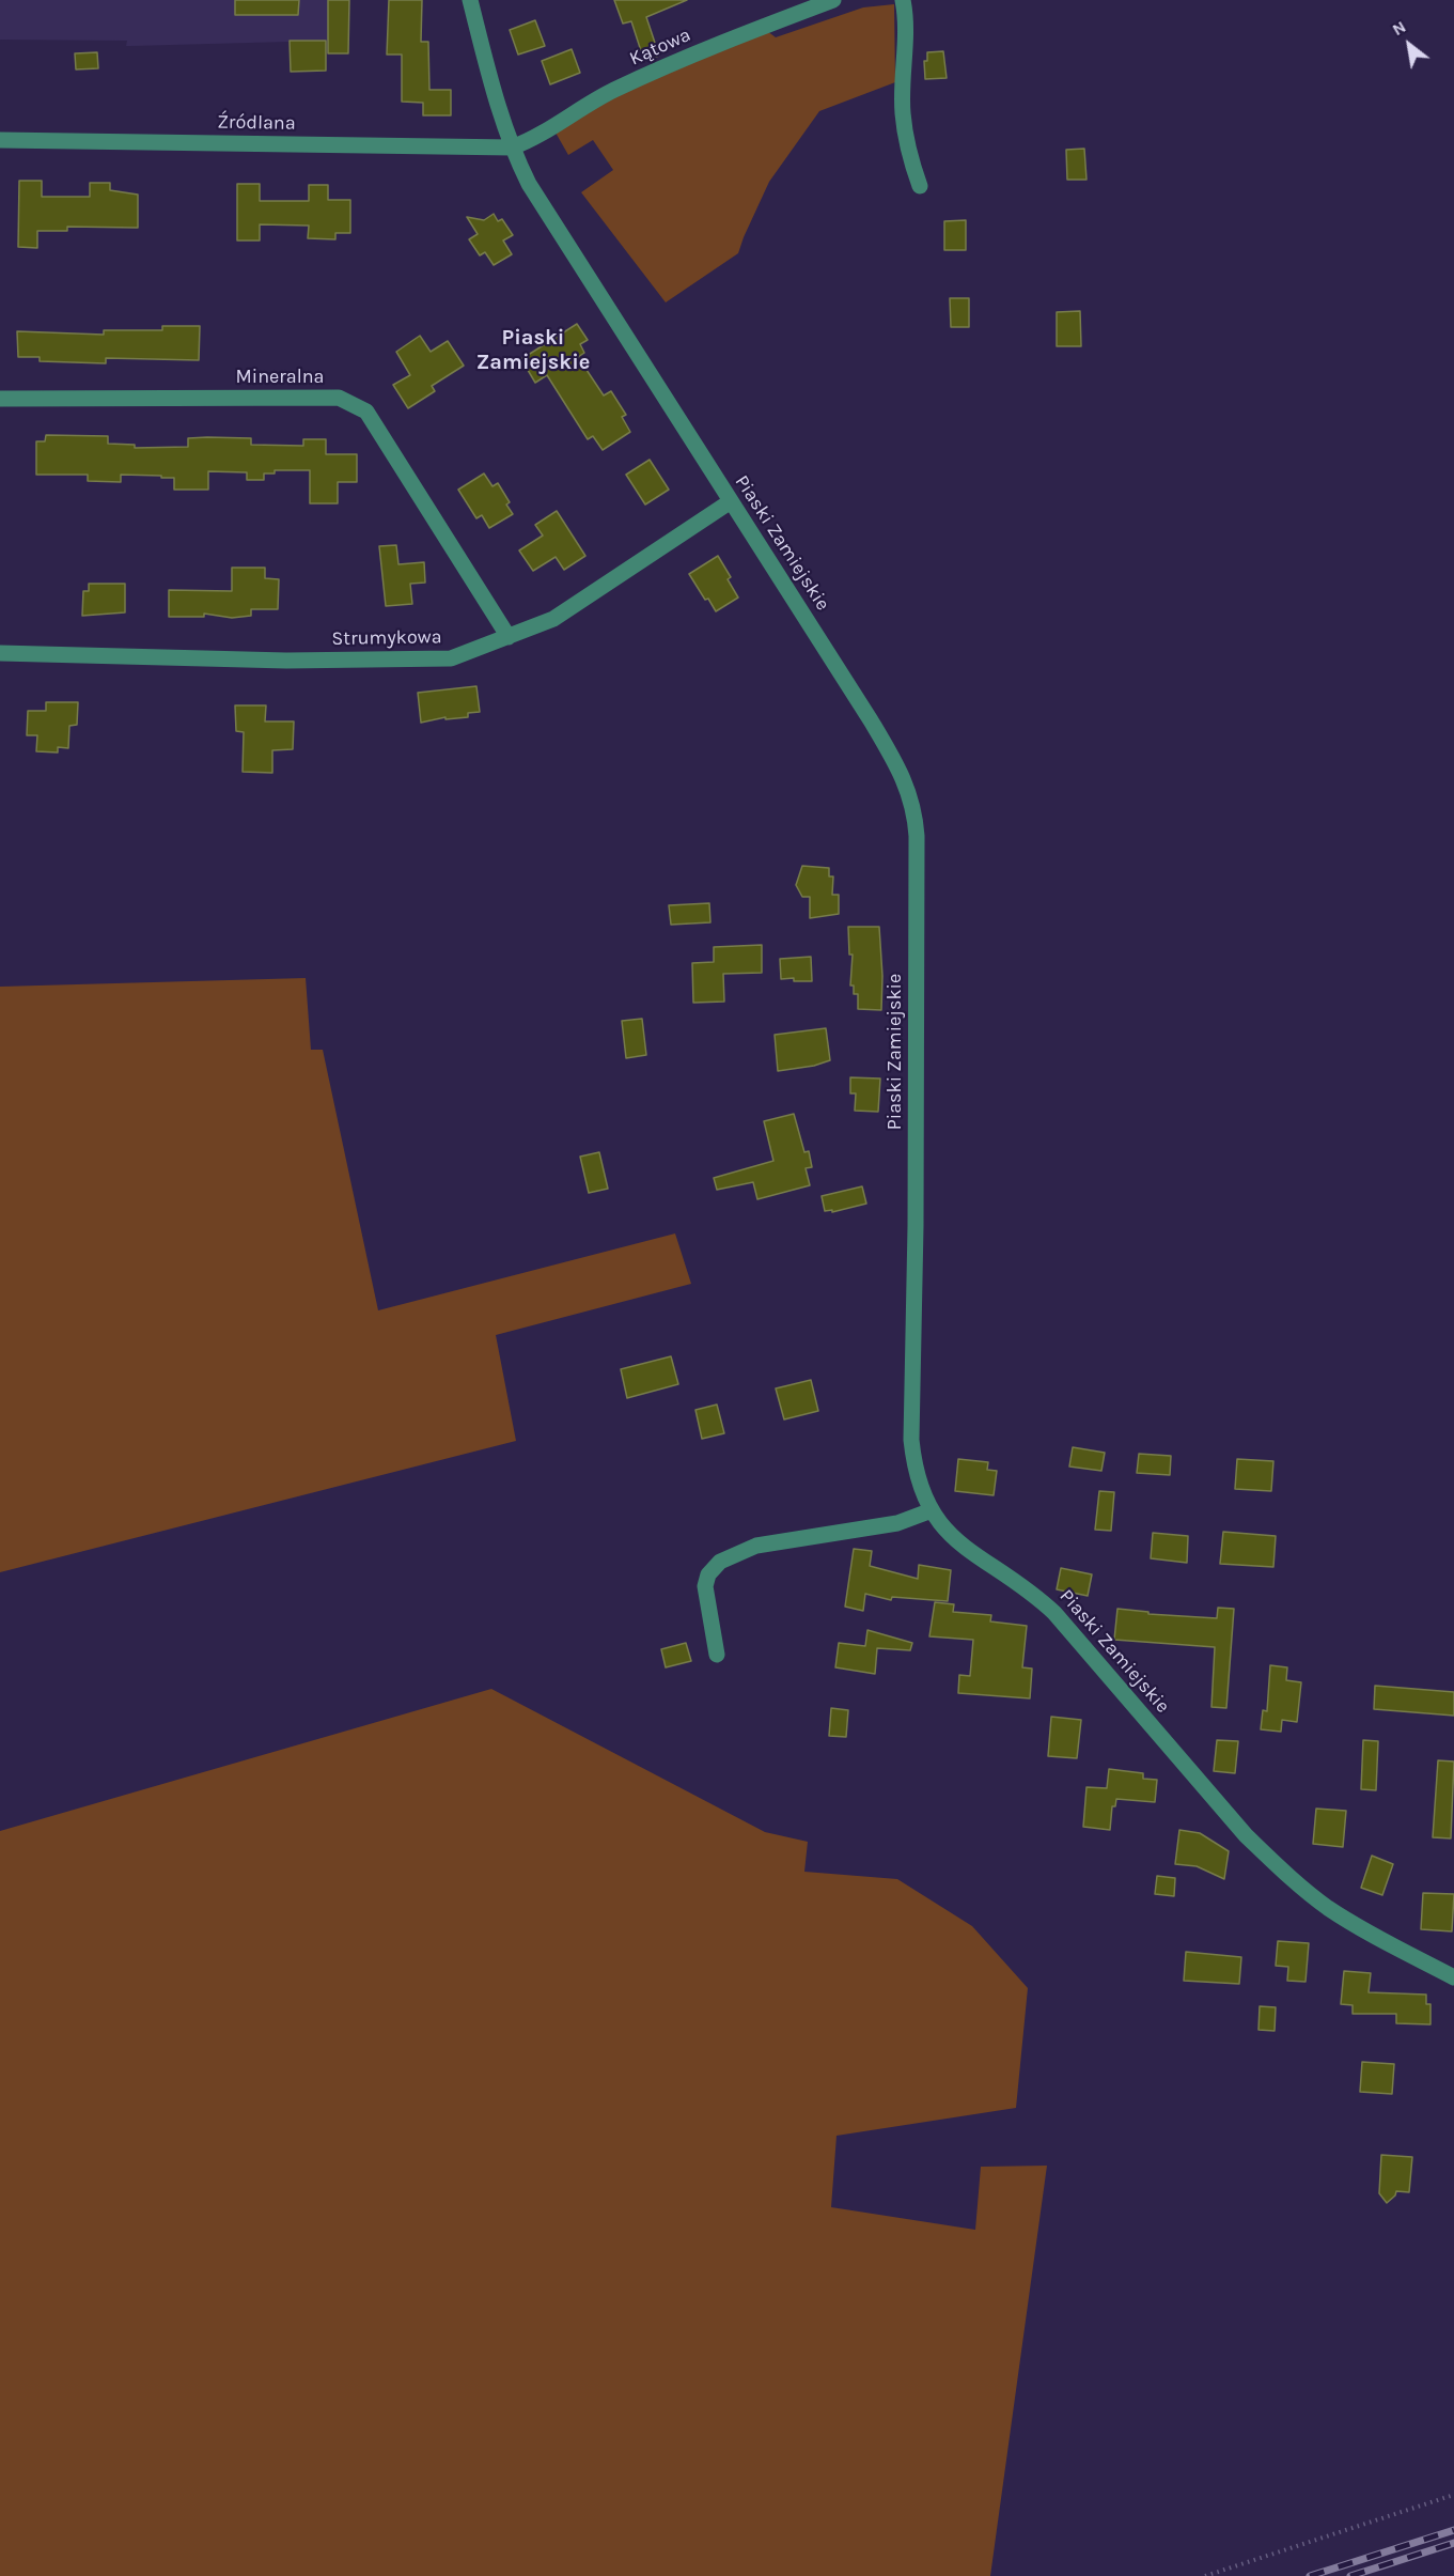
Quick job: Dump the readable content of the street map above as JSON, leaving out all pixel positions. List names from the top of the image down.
{
  "streets": {
    "street": [
      "Kątowa",
      "Źródlana",
      "Mineralna",
      "Piaski Zamiejskie",
      "Strumykowa"
    ]
  },
  "crossings": [
    ["Kątowa", "Źródlana"],
    ["Kątowa", "Piaski Zamiejskie"],
    ["Źródlana", "Piaski Zamiejskie"],
    ["Mineralna", "Strumykowa"],
    ["Piaski Zamiejskie", "Strumykowa"]
  ],
  "districts": ["Piaski Zamiejskie"],
  "north": "top left"
}
